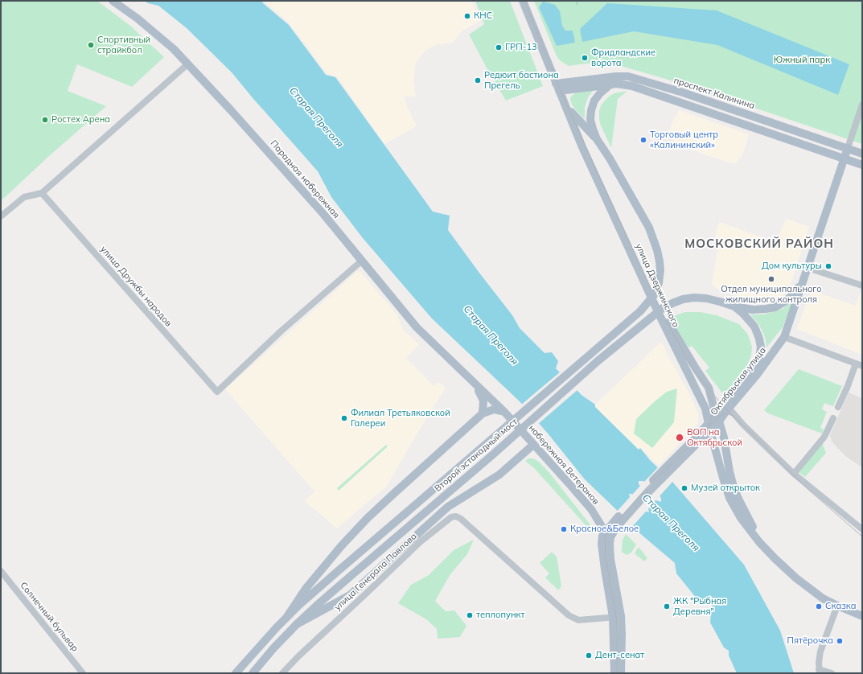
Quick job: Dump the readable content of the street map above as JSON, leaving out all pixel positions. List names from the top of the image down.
{
  "streets": {
    "main road": [
      "проспект Калинина",
      "Парадная набережная",
      "улица Дзержинского",
      "Октябрьская улица",
      "Второй эстакадный мост",
      "набережная Ветеранов"
    ],
    "street": ["улица Дружбы народов", "улица Генерала Павлова", "Солнечный бульвар"]
  },
  "crossings": [
    ["проспект Калинина", "улица Дзержинского"],
    ["проспект Калинина", "Октябрьская улица"],
    ["Парадная набережная", "улица Дружбы народов"],
    ["Парадная набережная", "набережная Ветеранов"],
    ["улица Дзержинского", "Октябрьская улица"],
    ["улица Дзержинского", "Второй эстакадный мост"],
    ["Октябрьская улица", "Второй эстакадный мост"],
    ["Октябрьская улица", "набережная Ветеранов"]
  ],
  "districts": ["МОСКОВСКИЙ РАЙОН"],
  "water": ["Старая Преголя"],
  "parks": ["Южный парк"],
  "places": [
    "КНС",
    "Спортивный страйкбол",
    "ГРП-13",
    "Фридландские ворота",
    "Редюит бастиона Прегель",
    "Ростех Арена",
    "Торговый центр «Калининский»",
    "Дом культуры",
    "Отдел муниципального жилищного контроля",
    "Филиал Третьяковской Галереи",
    "ВОП на Октябрьской",
    "Музей открыток",
    "Красное&Белое",
    "ЖК \"Рыбная Деревня\"",
    "Сказка",
    "теплопункт",
    "Пятёрочка",
    "Дент-сенат"
  ]
}
